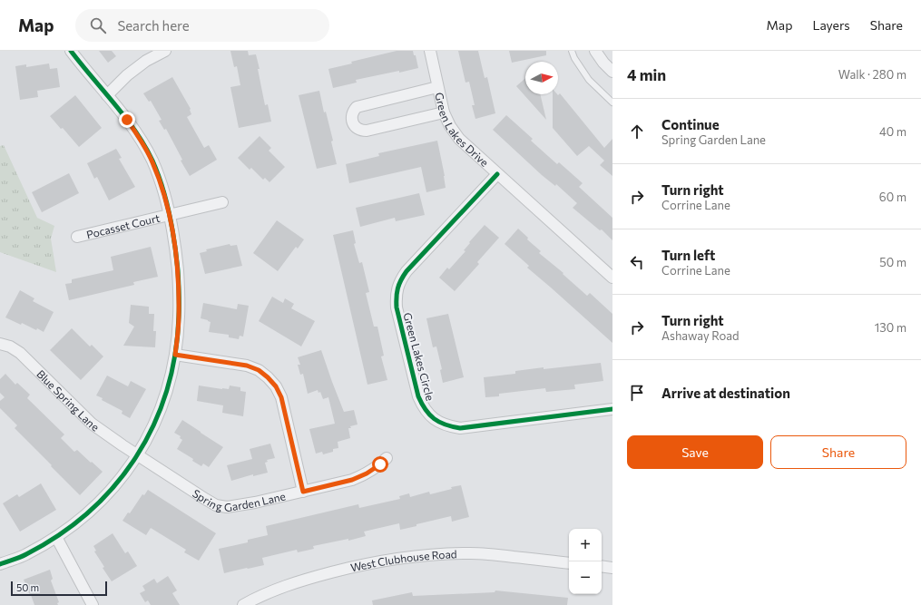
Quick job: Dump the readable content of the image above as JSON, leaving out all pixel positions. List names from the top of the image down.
{
  "streets": {
    "street": [
      "Green Lakes Drive",
      "Pocasset Court",
      "Green Lakes Circle",
      "Blue Spring Lane",
      "Spring Garden Lane",
      "West Clubhouse Road"
    ]
  },
  "crossings": [
    ["Green Lakes Drive", "Green Lakes Circle"],
    ["Blue Spring Lane", "Spring Garden Lane"]
  ],
  "scale_bar": "50 m",
  "north": "right",
  "page": {
    "header": "Map",
    "search": "Search here",
    "nav": ["Map", "Layers", "Share"],
    "heading": ["4 min", "Walk · 280 m"],
    "list": [
      ["Continue", "Spring Garden Lane", "40 m"],
      ["Turn right", "Corrine Lane", "60 m"],
      ["Turn left", "Corrine Lane", "50 m"],
      ["Turn right", "Ashaway Road", "130 m"],
      "Arrive at destination"
    ],
    "buttons": ["Save", "Share"],
    "map_buttons": ["+", "−"],
    "scale": "50 m"
  }
}
